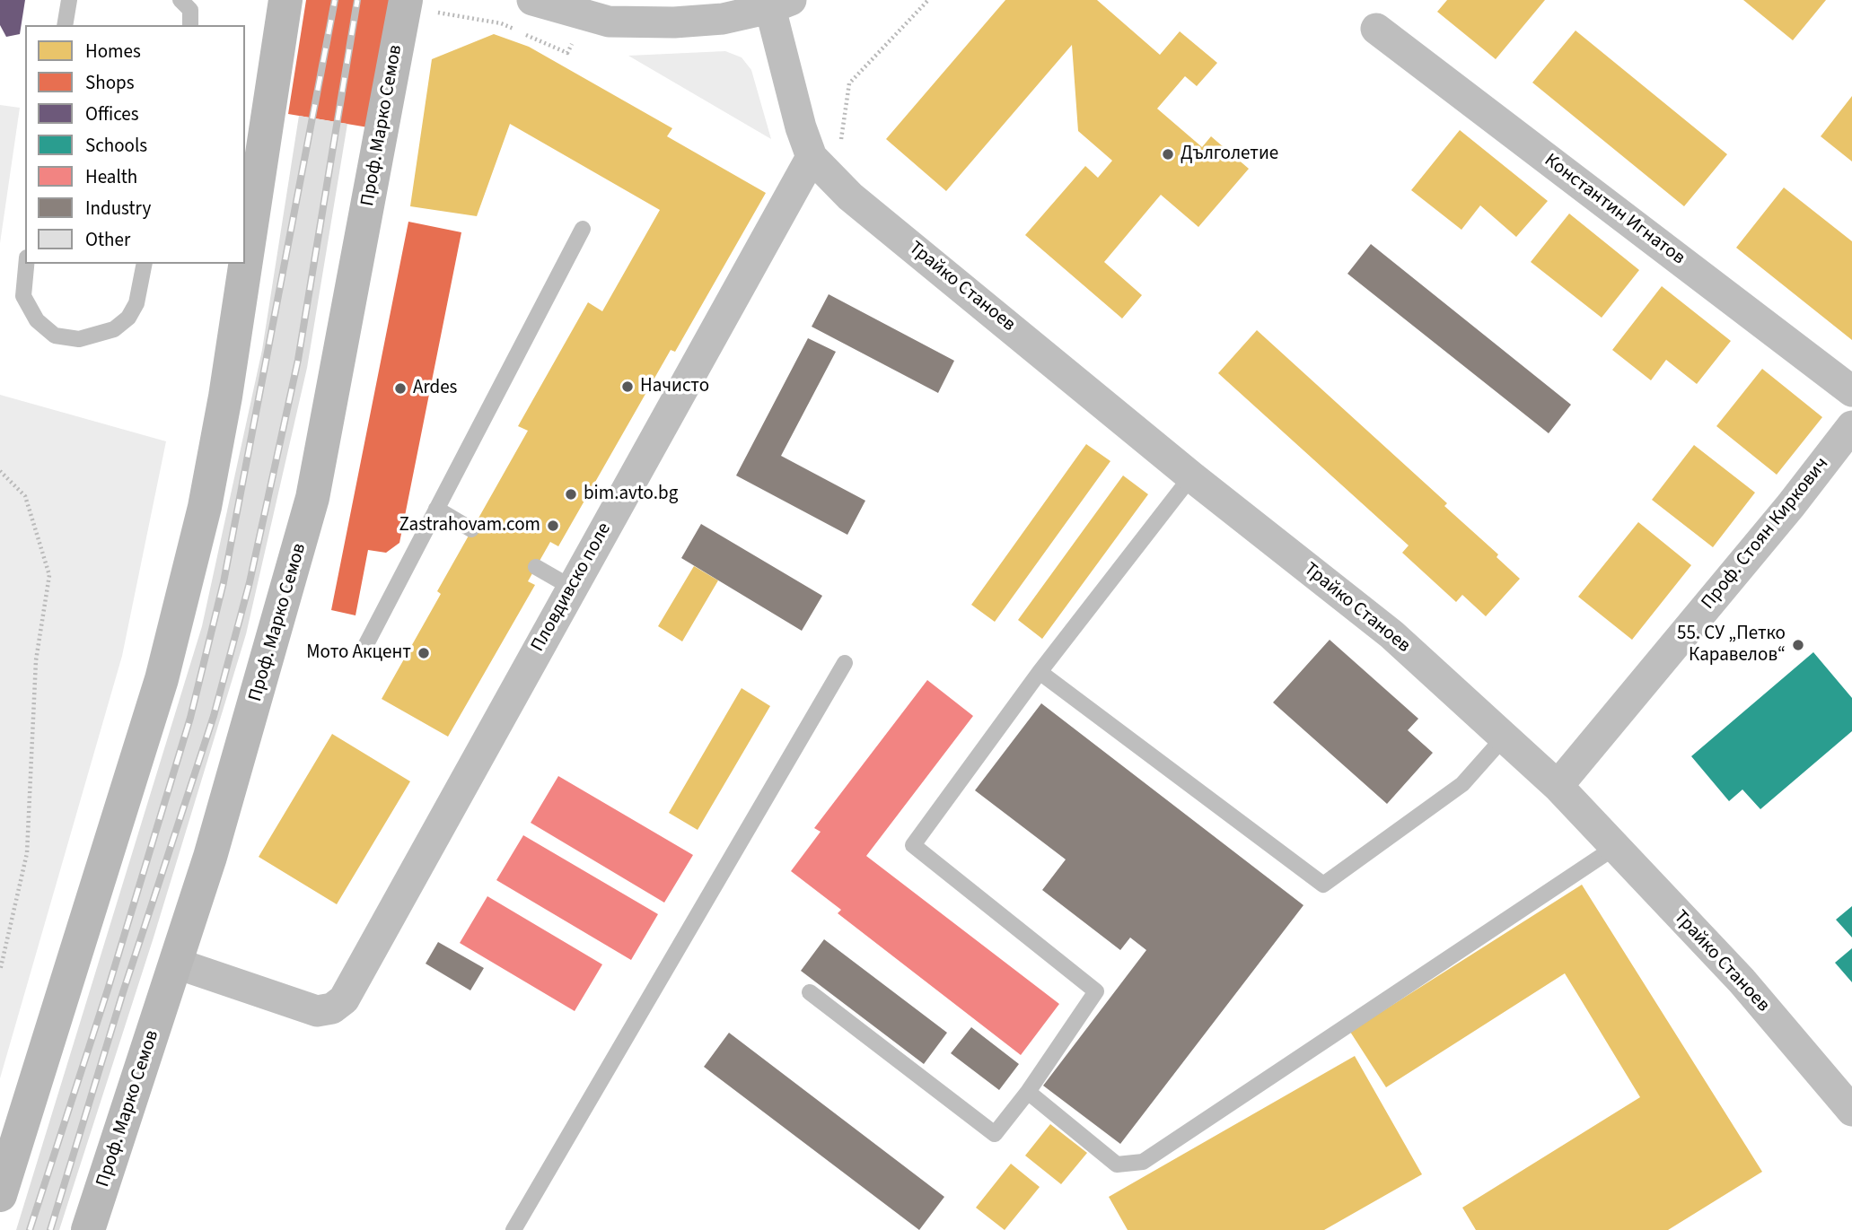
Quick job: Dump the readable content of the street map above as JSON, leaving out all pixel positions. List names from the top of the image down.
{
  "streets": {
    "main road": ["Проф. Марко Семов"],
    "street": [
      "Константин Игнатов",
      "Трайко Станоев",
      "Проф. Стоян Киркович",
      "Пловдивско поле"
    ]
  },
  "crossings": [
    ["Проф. Марко Семов", "Пловдивско поле"],
    ["Трайко Станоев", "Проф. Стоян Киркович"],
    ["Трайко Станоев", "Пловдивско поле"]
  ],
  "places": [
    "Дълголетие",
    "Начисто",
    "Ardes",
    "bim.avto.bg",
    "Zastrahovam.com",
    "55. СУ „Петко Каравелов“",
    "Мото Акцент"
  ],
  "legend": [
    "Homes",
    "Shops",
    "Offices",
    "Schools",
    "Health",
    "Industry",
    "Other"
  ]
}
